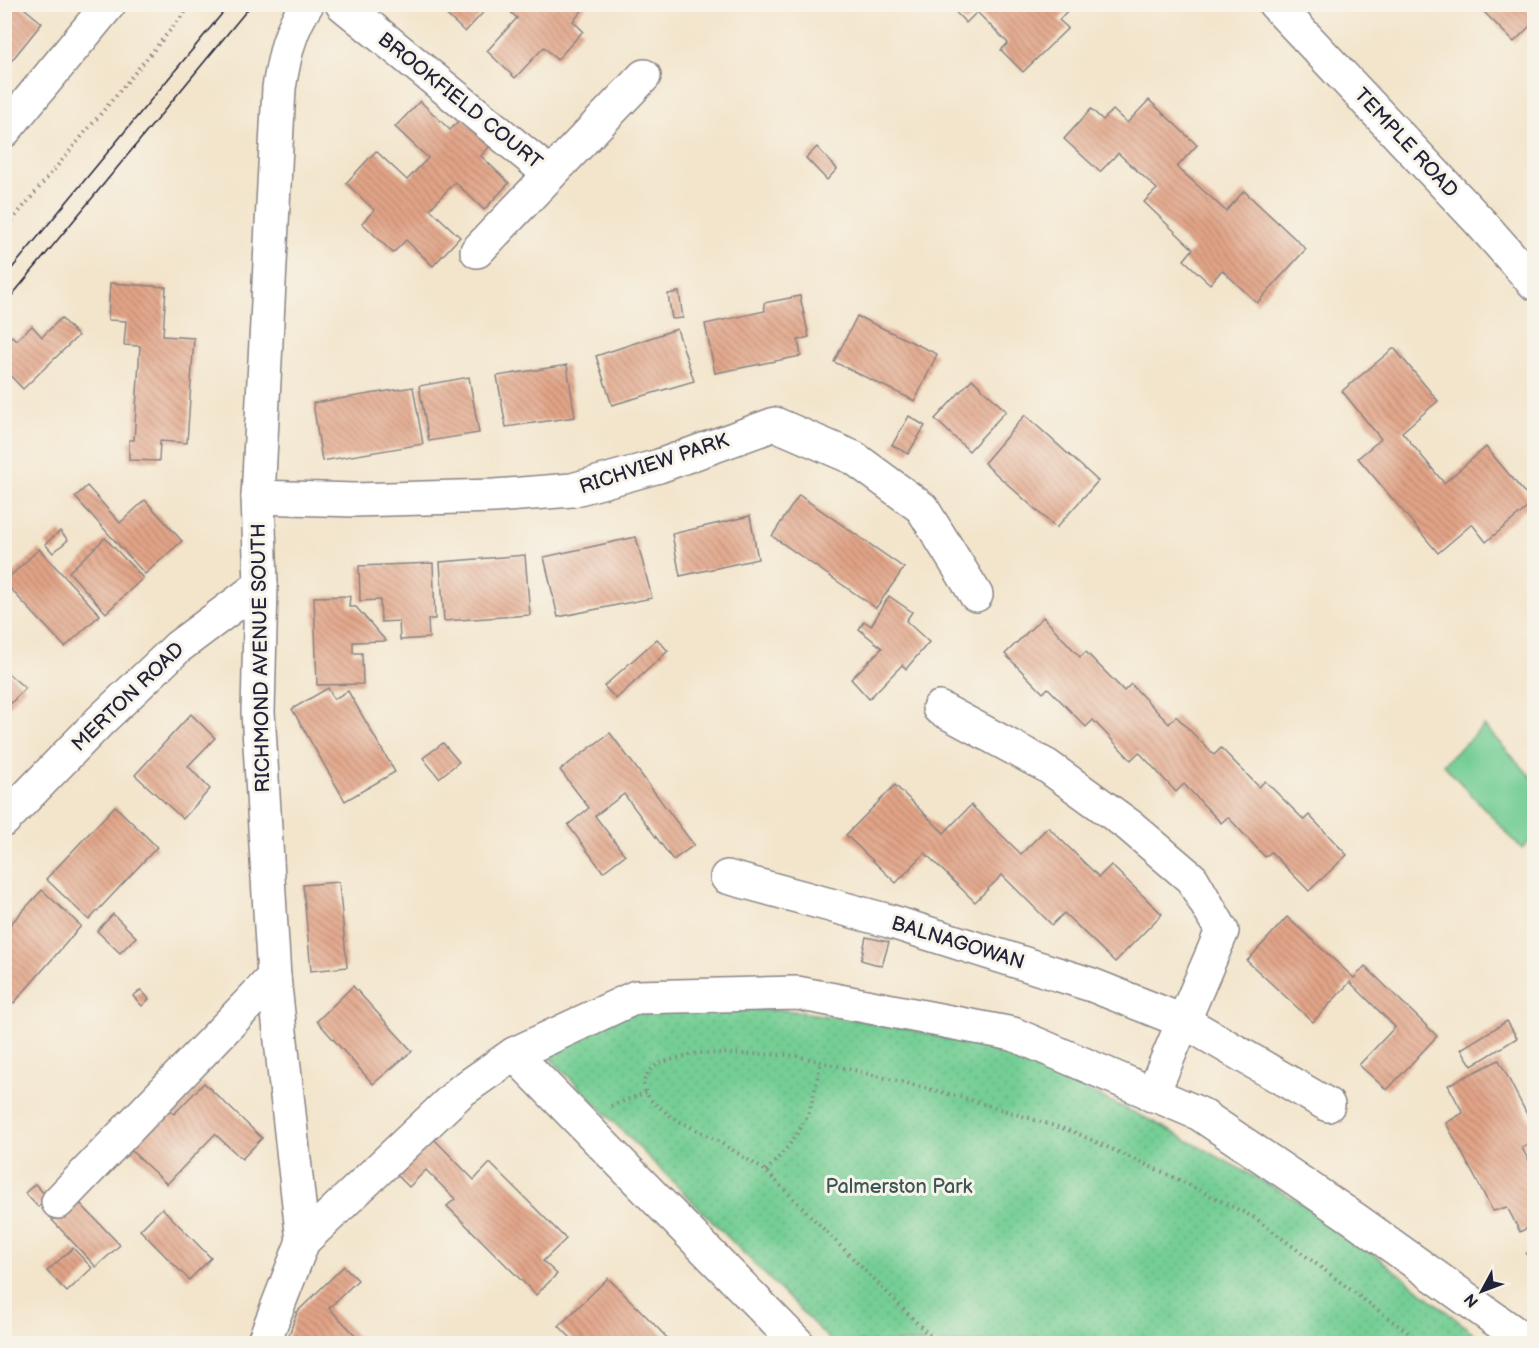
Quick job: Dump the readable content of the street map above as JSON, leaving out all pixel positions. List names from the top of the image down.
{
  "streets": {
    "street": [
      "BROOKFIELD COURT",
      "TEMPLE ROAD",
      "RICHVIEW PARK",
      "RICHMOND AVENUE SOUTH",
      "MERTON ROAD",
      "BALNAGOWAN"
    ]
  },
  "crossings": [
    ["RICHVIEW PARK", "RICHMOND AVENUE SOUTH"],
    ["RICHMOND AVENUE SOUTH", "MERTON ROAD"]
  ],
  "parks": ["Palmerston Park"],
  "north": "bottom left"
}
